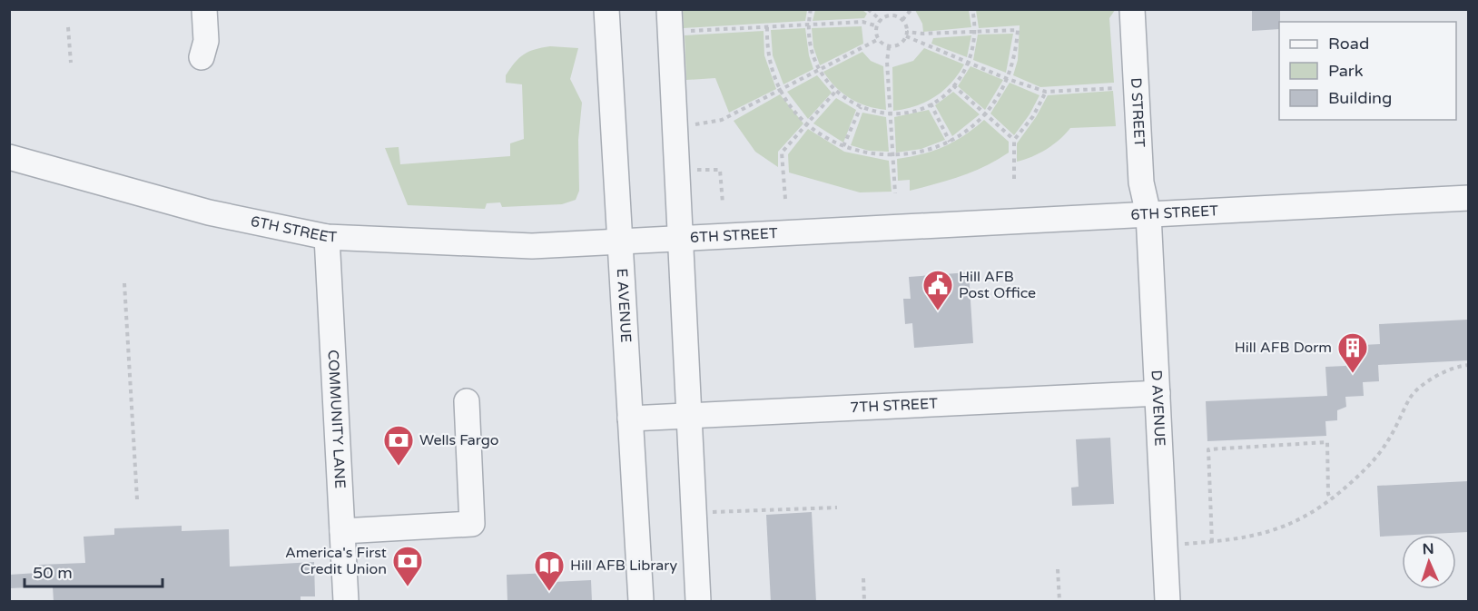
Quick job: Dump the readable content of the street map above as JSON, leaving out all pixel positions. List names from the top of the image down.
{
  "streets": {
    "lane": [
      "D STREET",
      "6TH STREET",
      "E AVENUE",
      "7TH STREET",
      "D AVENUE",
      "COMMUNITY LANE"
    ]
  },
  "crossings": [
    ["D STREET", "6TH STREET"],
    ["D STREET", "D AVENUE"],
    ["6TH STREET", "E AVENUE"],
    ["6TH STREET", "D AVENUE"],
    ["6TH STREET", "COMMUNITY LANE"],
    ["E AVENUE", "7TH STREET"],
    ["7TH STREET", "D AVENUE"]
  ],
  "places": {
    "public building": ["Hill AFB Post Office"],
    "building": ["Hill AFB Dorm"],
    "bank": ["Wells Fargo", "America's First Credit Union"],
    "library": ["Hill AFB Library"]
  },
  "legend": ["Road", "Park", "Building"],
  "scale_bar": "50 m",
  "north": "top"
}
